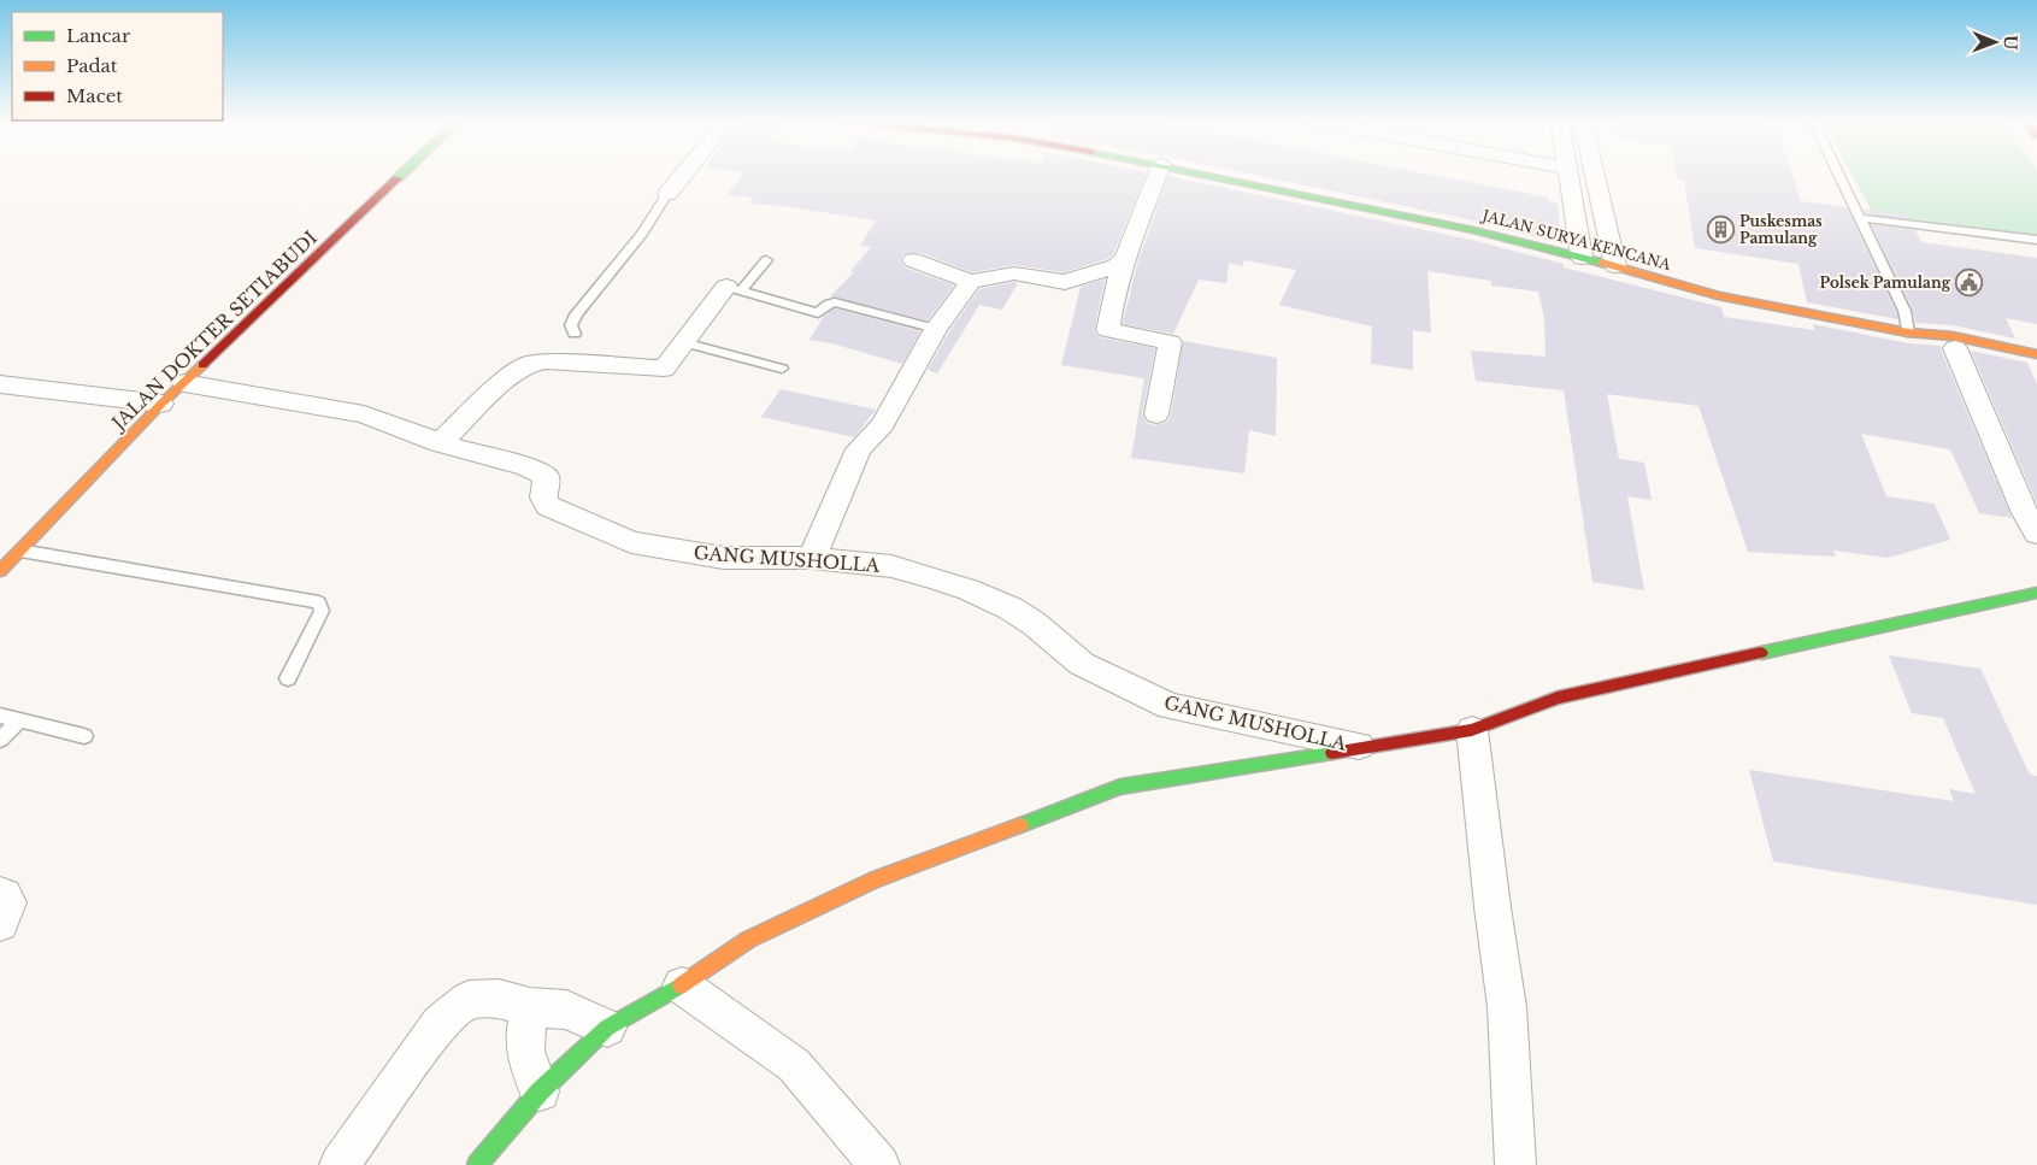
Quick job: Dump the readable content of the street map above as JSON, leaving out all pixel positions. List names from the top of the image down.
{
  "streets": {
    "main road": ["JALAN SURYA KENCANA", "JALAN DOKTER SETIABUDI"],
    "street": ["GANG MUSHOLLA"]
  },
  "crossings": [
    ["JALAN DOKTER SETIABUDI", "GANG MUSHOLLA"]
  ],
  "places": {
    "building": ["Puskesmas Pamulang"],
    "public building": ["Polsek Pamulang"]
  },
  "legend": ["Lancar", "Padat", "Macet"],
  "north": "right"
}
